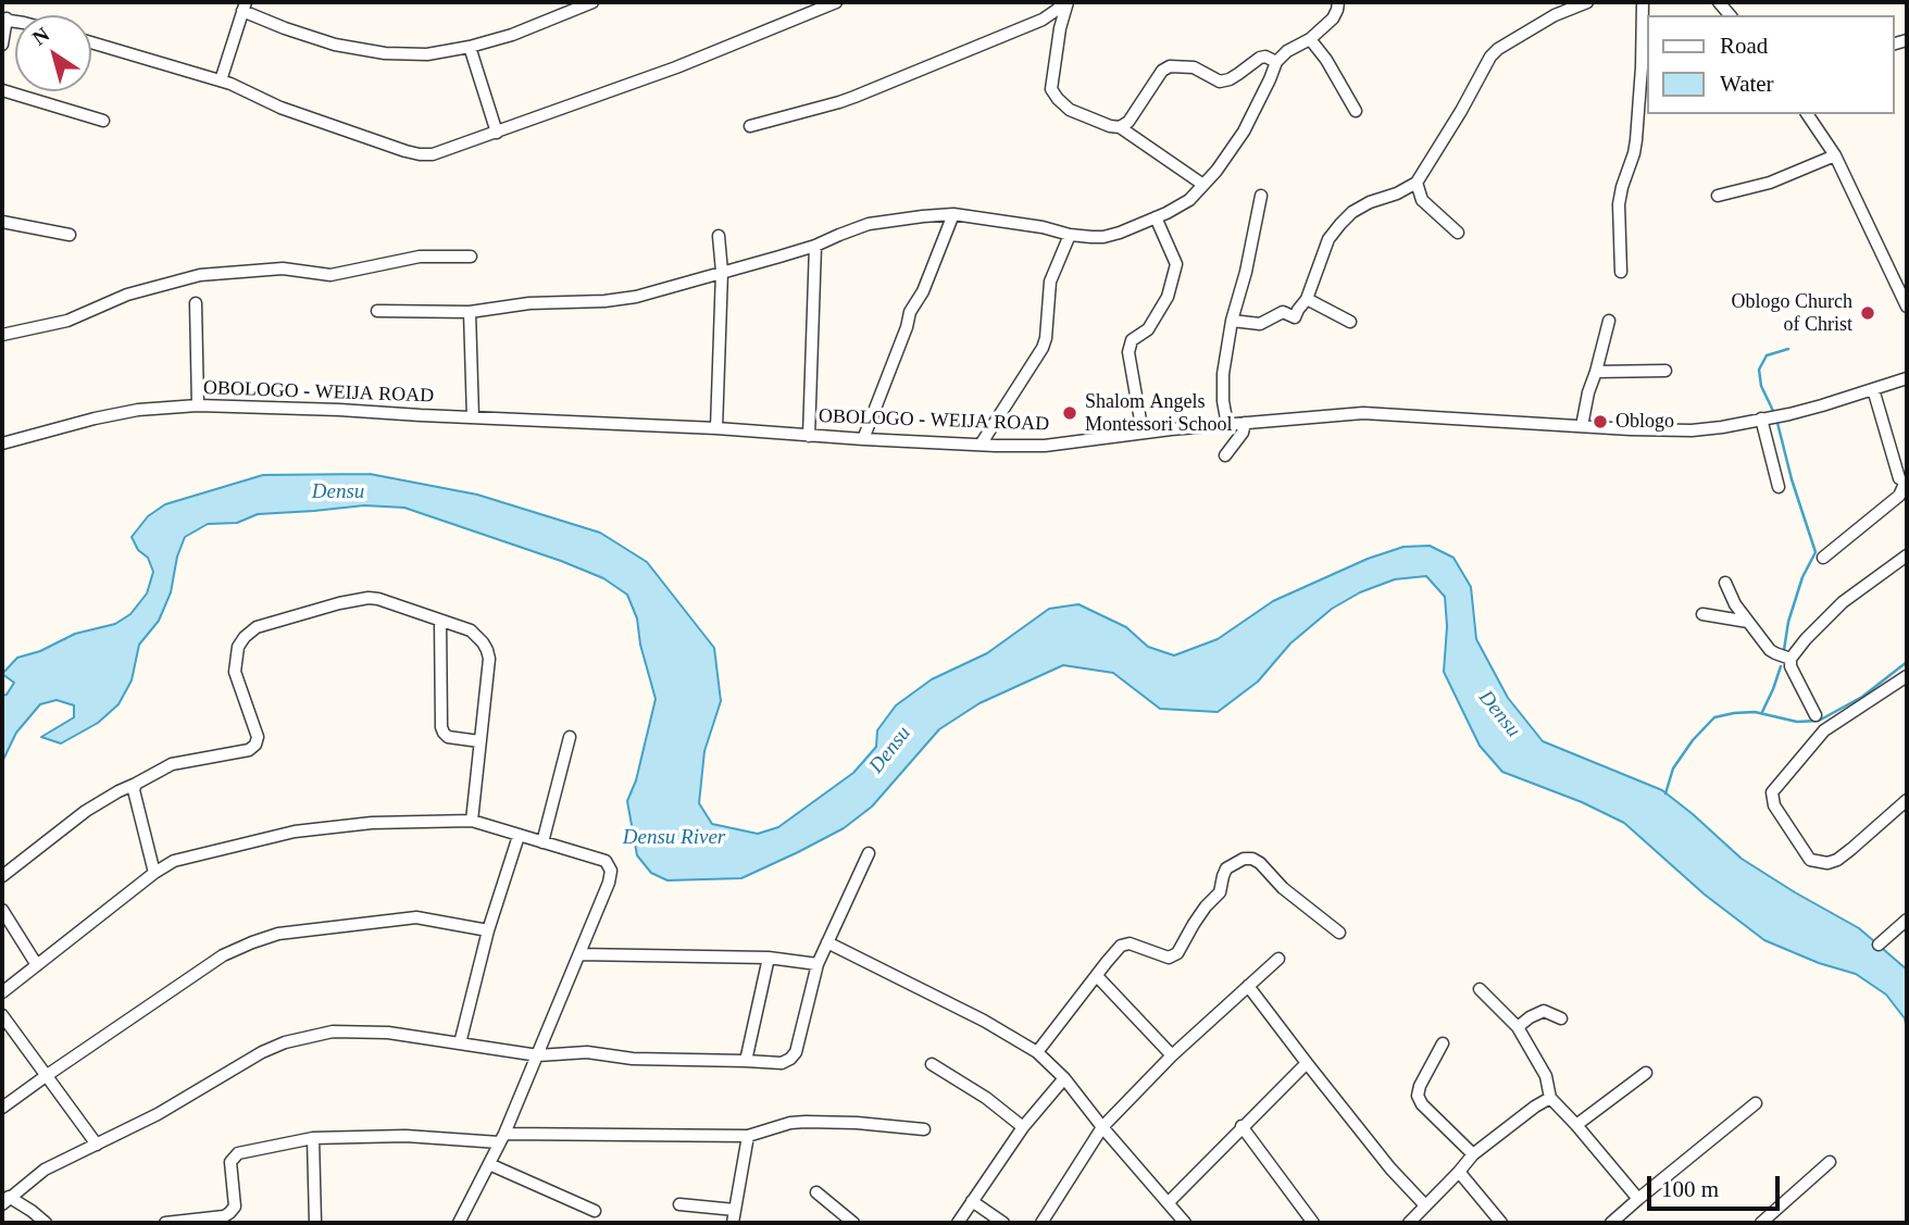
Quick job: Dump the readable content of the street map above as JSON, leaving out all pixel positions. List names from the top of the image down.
{
  "streets": {
    "street": ["OBOLOGO - WEIJA ROAD"]
  },
  "water": ["Densu", "Densu River"],
  "places": ["Oblogo Church of Christ", "Shalom Angels Montessori School", "Oblogo"],
  "legend": ["Road", "Water"],
  "scale_bar": "100 m",
  "north": "top left"
}
